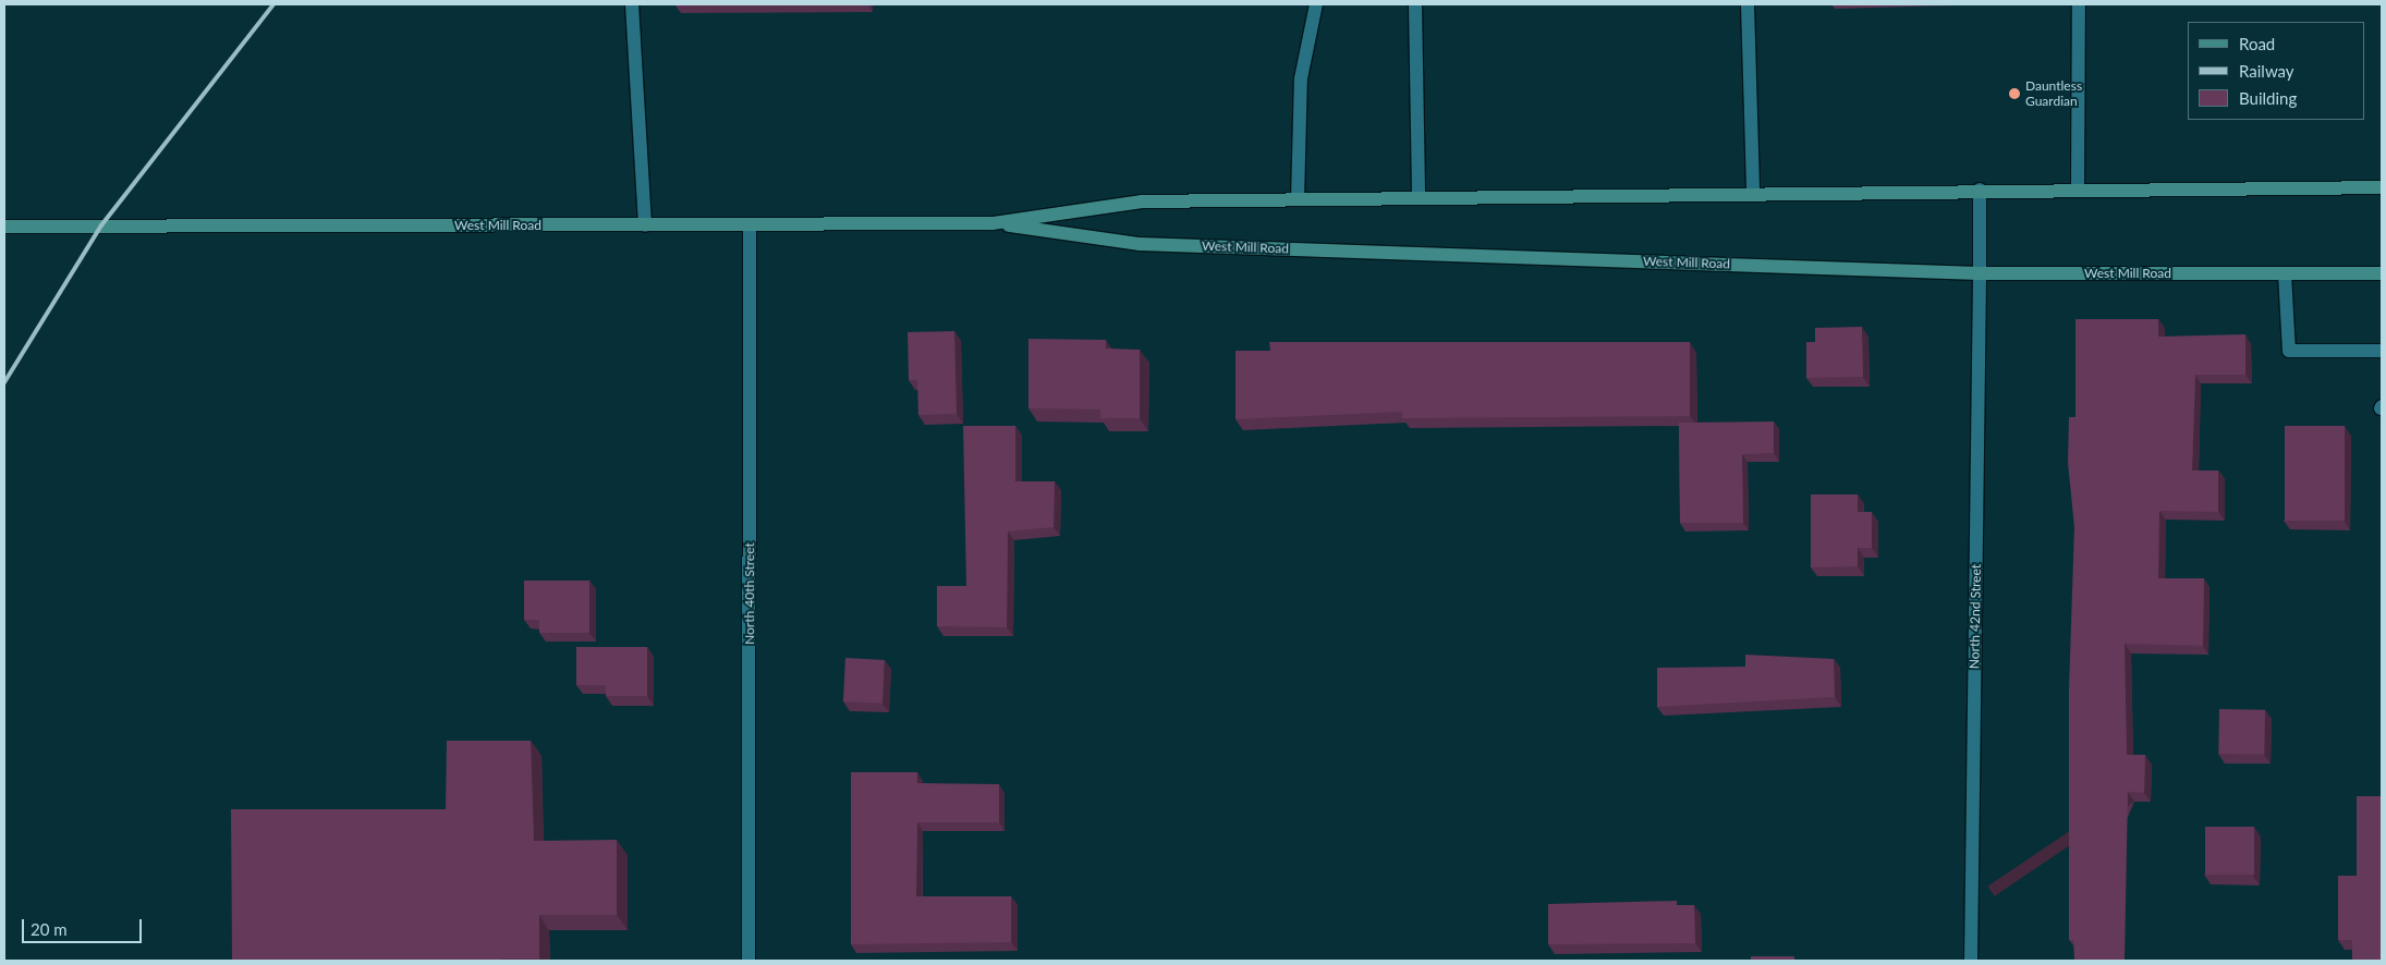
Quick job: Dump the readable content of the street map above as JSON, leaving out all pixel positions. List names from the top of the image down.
{
  "streets": {
    "main road": ["West Mill Road"],
    "street": ["North 40th Street", "North 42nd Street"]
  },
  "crossings": [
    ["West Mill Road", "North 40th Street"],
    ["West Mill Road", "North 42nd Street"]
  ],
  "places": ["Dauntless Guardian"],
  "legend": ["Road", "Railway", "Building"],
  "scale_bar": "20 m"
}
